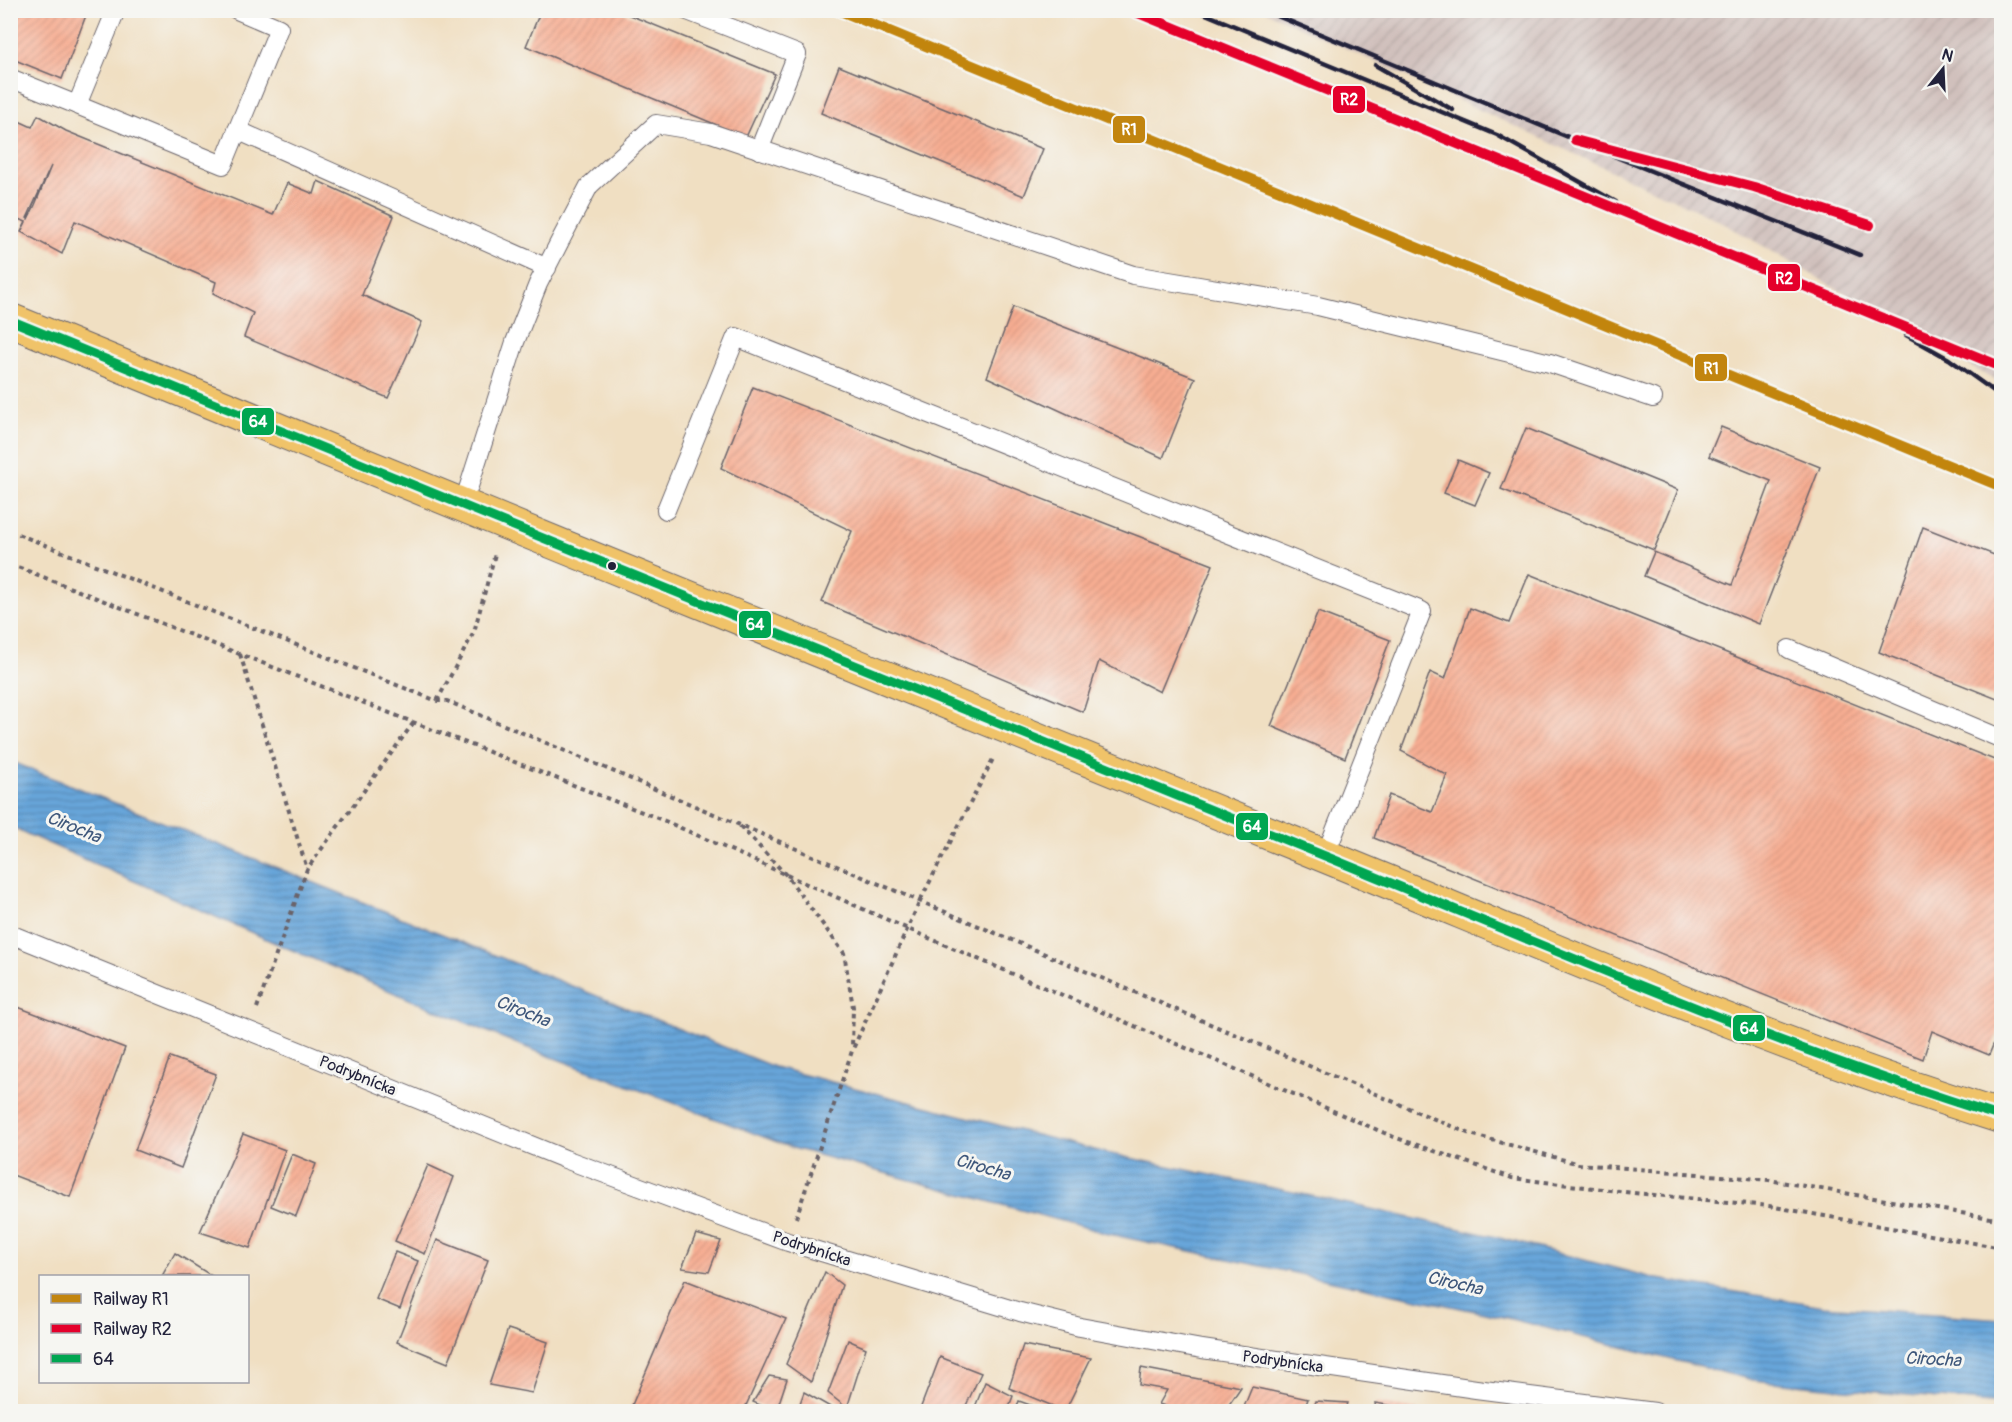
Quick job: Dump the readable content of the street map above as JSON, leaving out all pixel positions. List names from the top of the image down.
{
  "streets": {
    "lane": ["Podrybnícka"]
  },
  "water": ["Cirocha"],
  "lines": ["rail line R1", "rail line R2", "transit line 64"],
  "legend": ["Railway R1", "Railway R2", "64"],
  "north": "top"
}
